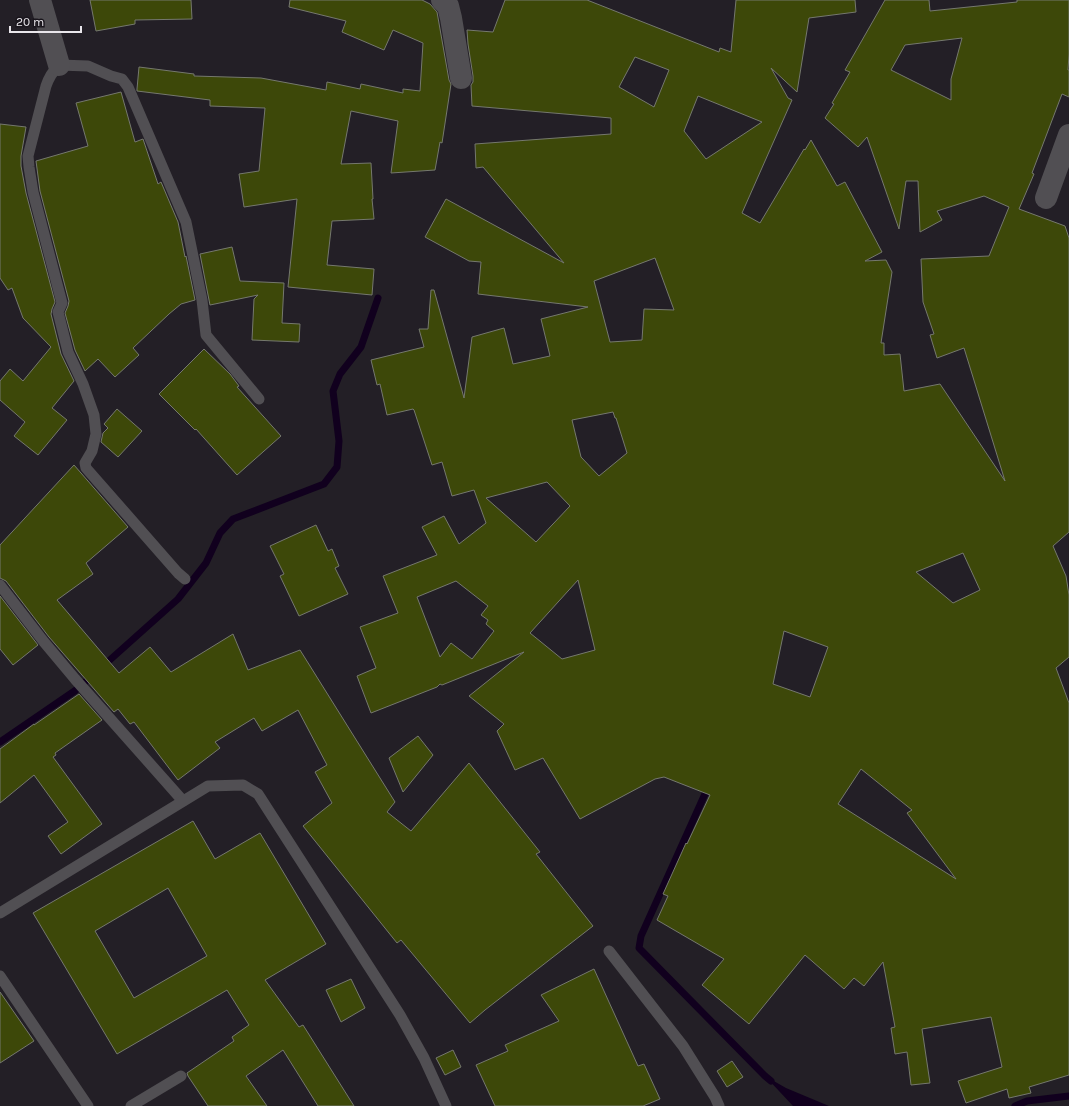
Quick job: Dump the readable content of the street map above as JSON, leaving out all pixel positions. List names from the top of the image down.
{
  "scale_bar": "20 m"
}
